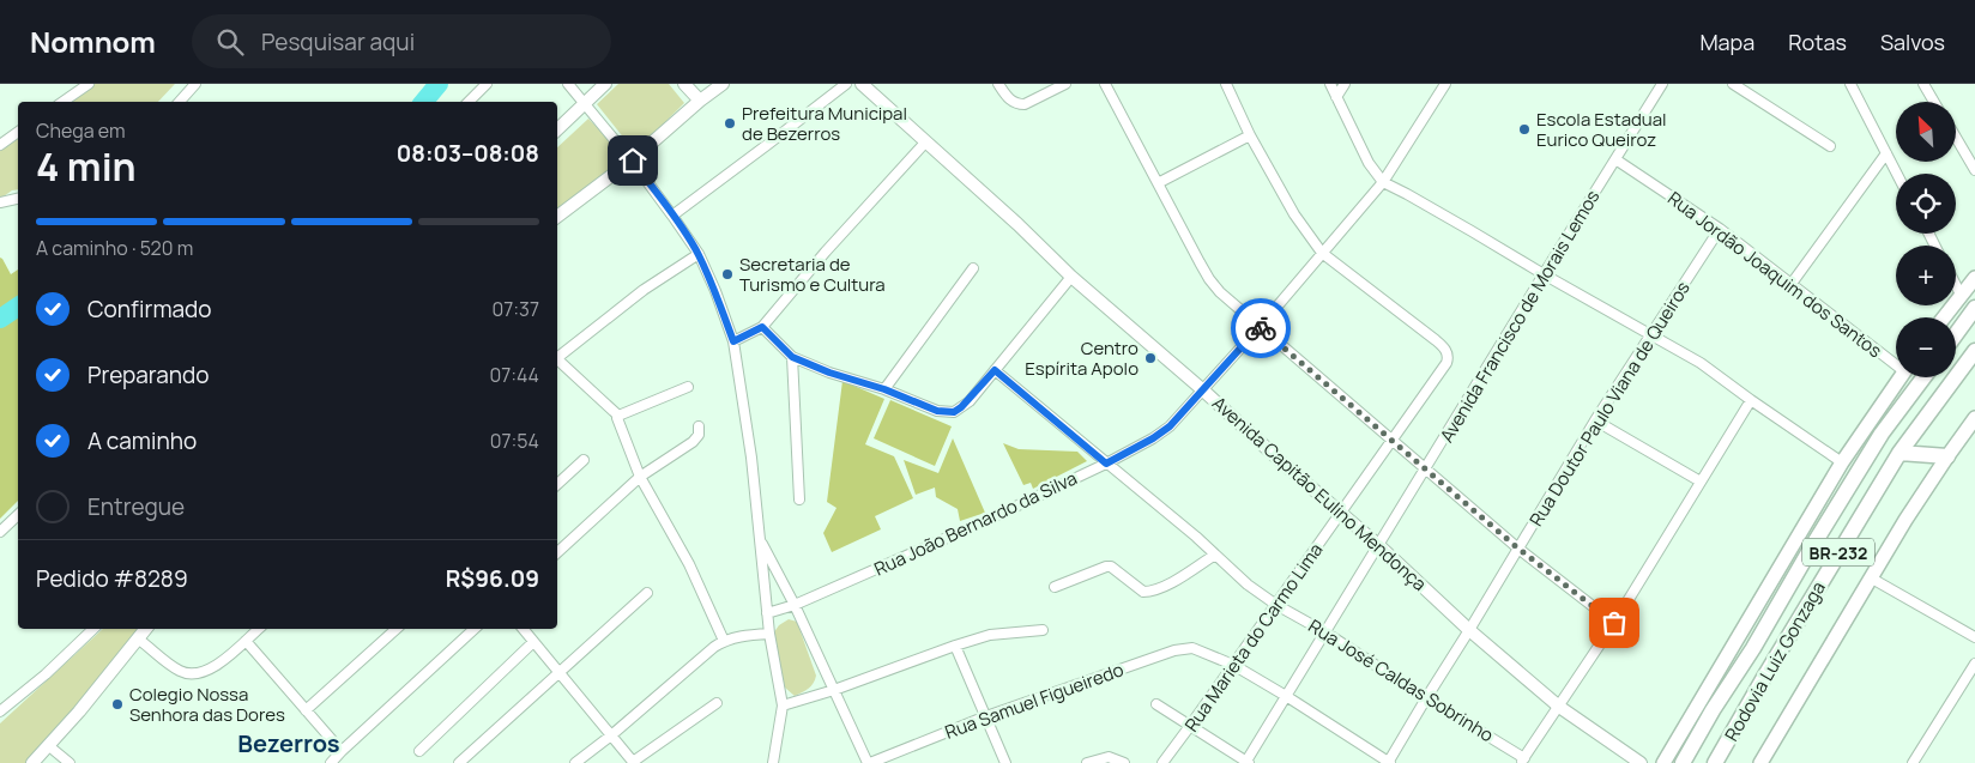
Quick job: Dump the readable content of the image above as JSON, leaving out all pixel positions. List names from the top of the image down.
{
  "streets": {
    "highway": ["BR-232", "Rodovia Luiz Gonzaga"],
    "main road": ["Avenida Capitão Eulino Mendonça"],
    "street": [
      "Rua Jordão Joaquim dos Santos",
      "Avenida Francisco de Morais Lemos",
      "Rua Doutor Paulo Viana de Queiros",
      "Rua João Bernardo da Silva",
      "Rua Marieta do Carmo Lima",
      "Rua José Caldas Sobrinho",
      "Rua Samuel Figueiredo"
    ]
  },
  "crossings": [
    ["Rua Jordão Joaquim dos Santos", "Avenida Francisco de Morais Lemos"],
    ["Rua Jordão Joaquim dos Santos", "Rua Doutor Paulo Viana de Queiros"],
    ["Avenida Francisco de Morais Lemos", "Avenida Capitão Eulino Mendonça"],
    ["Avenida Francisco de Morais Lemos", "Rua José Caldas Sobrinho"],
    ["Rua Doutor Paulo Viana de Queiros", "Avenida Capitão Eulino Mendonça"],
    ["Rua Doutor Paulo Viana de Queiros", "Rua José Caldas Sobrinho"],
    ["Avenida Capitão Eulino Mendonça", "Rua João Bernardo da Silva"],
    ["Avenida Capitão Eulino Mendonça", "Rua Marieta do Carmo Lima"],
    ["Rua João Bernardo da Silva", "Rua Marieta do Carmo Lima"],
    ["Rua João Bernardo da Silva", "Rua José Caldas Sobrinho"],
    ["Rua Marieta do Carmo Lima", "Rua José Caldas Sobrinho"],
    ["Rua Marieta do Carmo Lima", "Rua Samuel Figueiredo"]
  ],
  "districts": ["Bezerros"],
  "places": [
    "Prefeitura Municipal de Bezerros",
    "Escola Estadual Eurico Queiroz",
    "Secretaria de Turismo e Cultura",
    "Centro Espírita Apolo",
    "Colegio Nossa Senhora das Dores"
  ],
  "north": "top left",
  "page": {
    "header": "Nomnom",
    "search": "Pesquisar aqui",
    "nav": ["Mapa", "Rotas", "Salvos"],
    "map_buttons": ["+", "−"],
    "heading": ["4 min", "Chega em", "08:03–08:08"],
    "panel": ["Pedido #8289", "R$96.09"],
    "bar": "A caminho · 520 m",
    "list": [
      ["Confirmado", "07:37"],
      ["Preparando", "07:44"],
      ["A caminho", "07:54"],
      "Entregue"
    ]
  }
}
